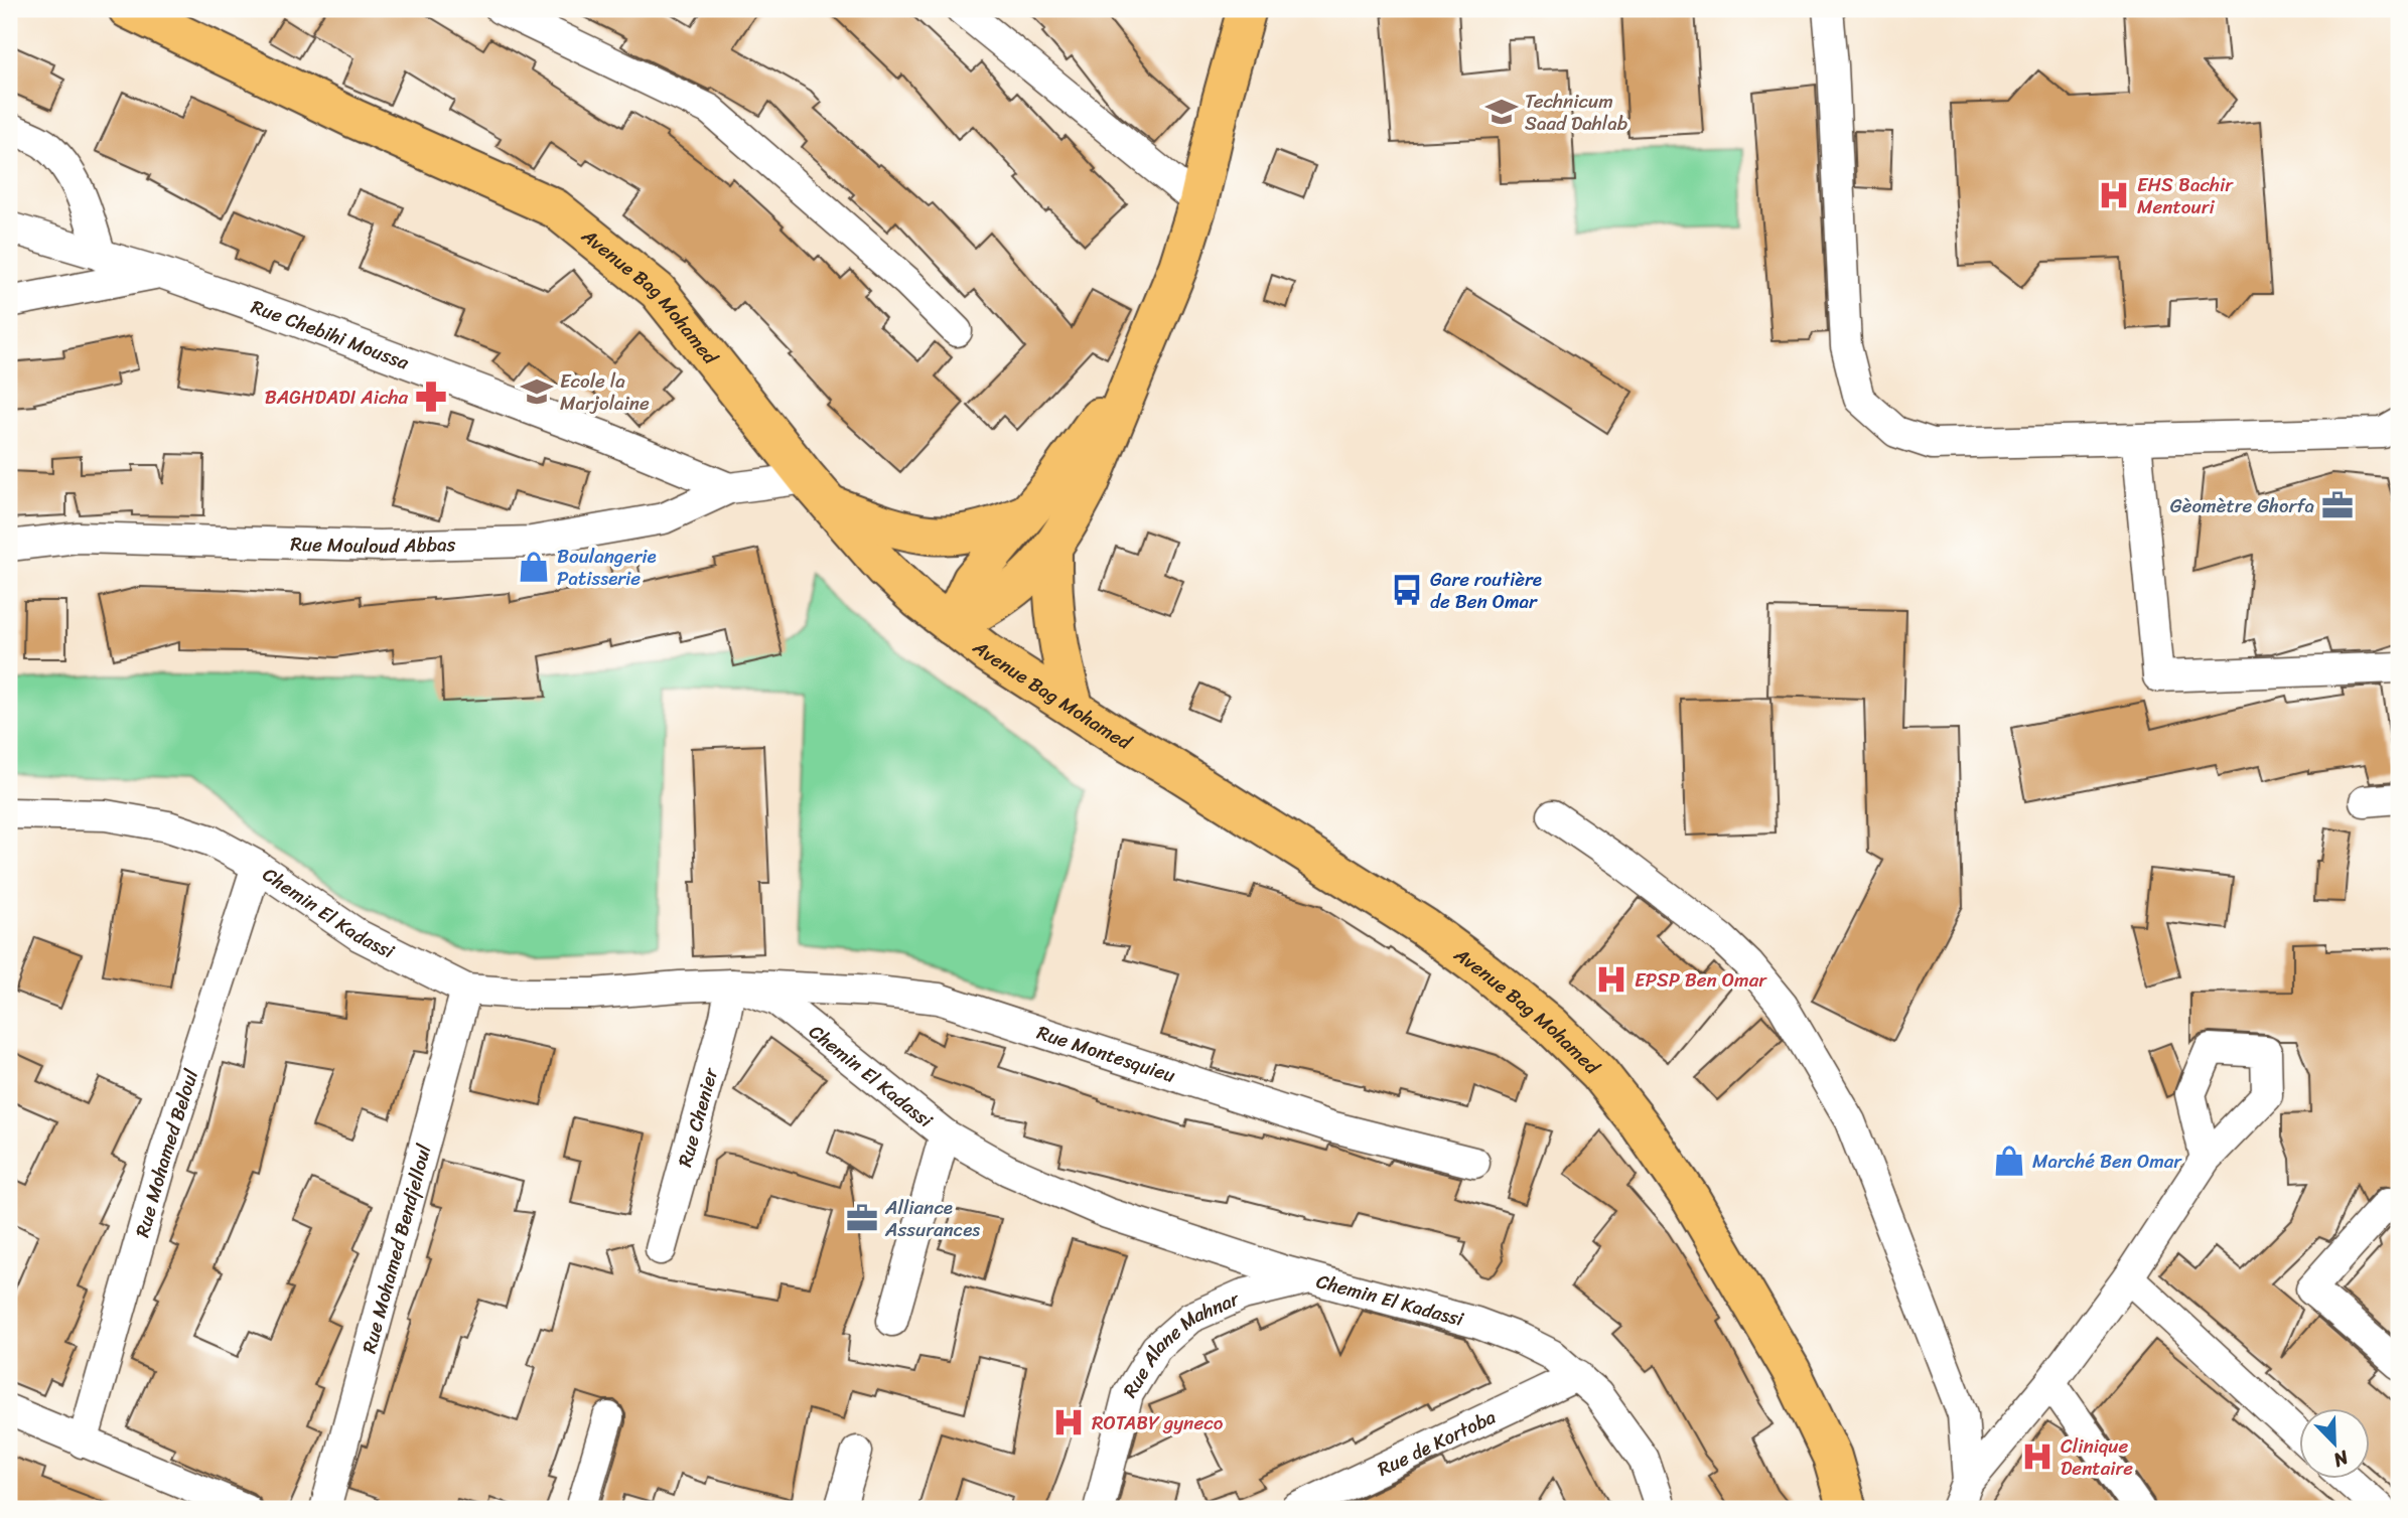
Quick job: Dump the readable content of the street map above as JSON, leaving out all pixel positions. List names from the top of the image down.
{
  "streets": {
    "main road": ["Avenue Bag Mohamed"],
    "street": [
      "Rue Chebihi Moussa",
      "Rue Mouloud Abbas",
      "Chemin El Kadassi",
      "Rue Montesquieu",
      "Rue Chenier",
      "Rue Mohamed Beloul",
      "Rue Mohamed Bendjelloul",
      "Rue Alane Mahnar",
      "Rue de Kortoba"
    ]
  },
  "crossings": [
    ["Avenue Bag Mohamed", "Rue Chebihi Moussa"],
    ["Rue Chebihi Moussa", "Rue Mouloud Abbas"],
    ["Chemin El Kadassi", "Rue Montesquieu"],
    ["Chemin El Kadassi", "Rue Chenier"],
    ["Chemin El Kadassi", "Rue Mohamed Beloul"],
    ["Chemin El Kadassi", "Rue Mohamed Bendjelloul"],
    ["Chemin El Kadassi", "Rue Alane Mahnar"],
    ["Chemin El Kadassi", "Rue de Kortoba"],
    ["Rue Montesquieu", "Rue Chenier"]
  ],
  "places": {
    "school or university": ["Technicum Saad Dahlab", "Ecole la Marjolaine"],
    "hospital": [
      "EHS Bachir Mentouri",
      "EPSP Ben Omar",
      "ROTABY gyneco",
      "Clinique Dentaire"
    ],
    "pharmacy": ["BAGHDADI Aicha"],
    "office": ["Gèomètre Ghorfa", "Alliance Assurances"],
    "shop": ["Boulangerie Patisserie", "Marché Ben Omar"],
    "bus stop": ["Gare routière de Ben Omar"]
  },
  "north": "bottom right"
}
